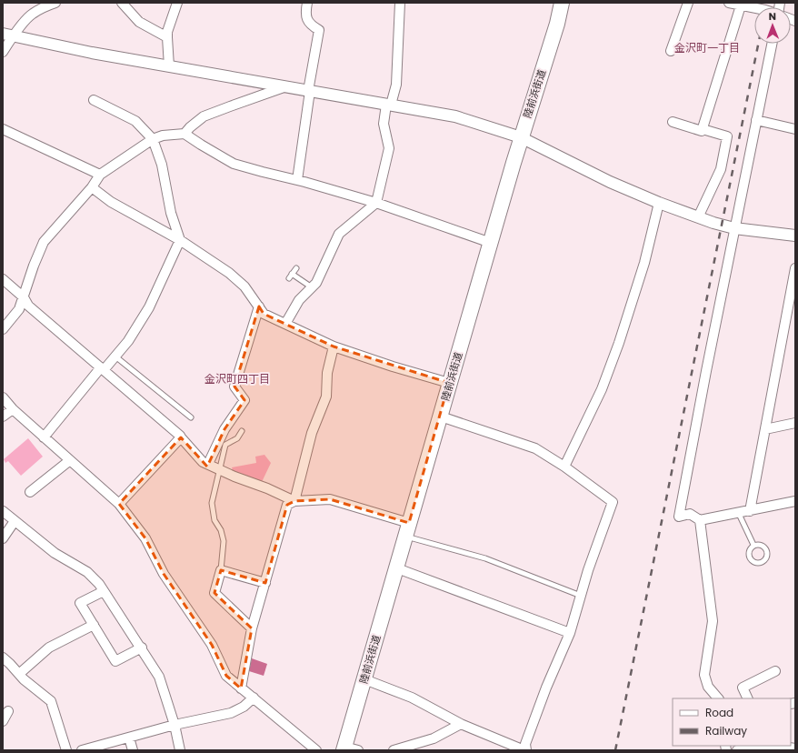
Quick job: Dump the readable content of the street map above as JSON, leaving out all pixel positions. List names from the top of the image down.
{
  "streets": {
    "highway": ["陸前浜街道"]
  },
  "districts": ["金沢町一丁目", "金沢町四丁目"],
  "legend": ["Road", "Railway"],
  "north": "top"
}
